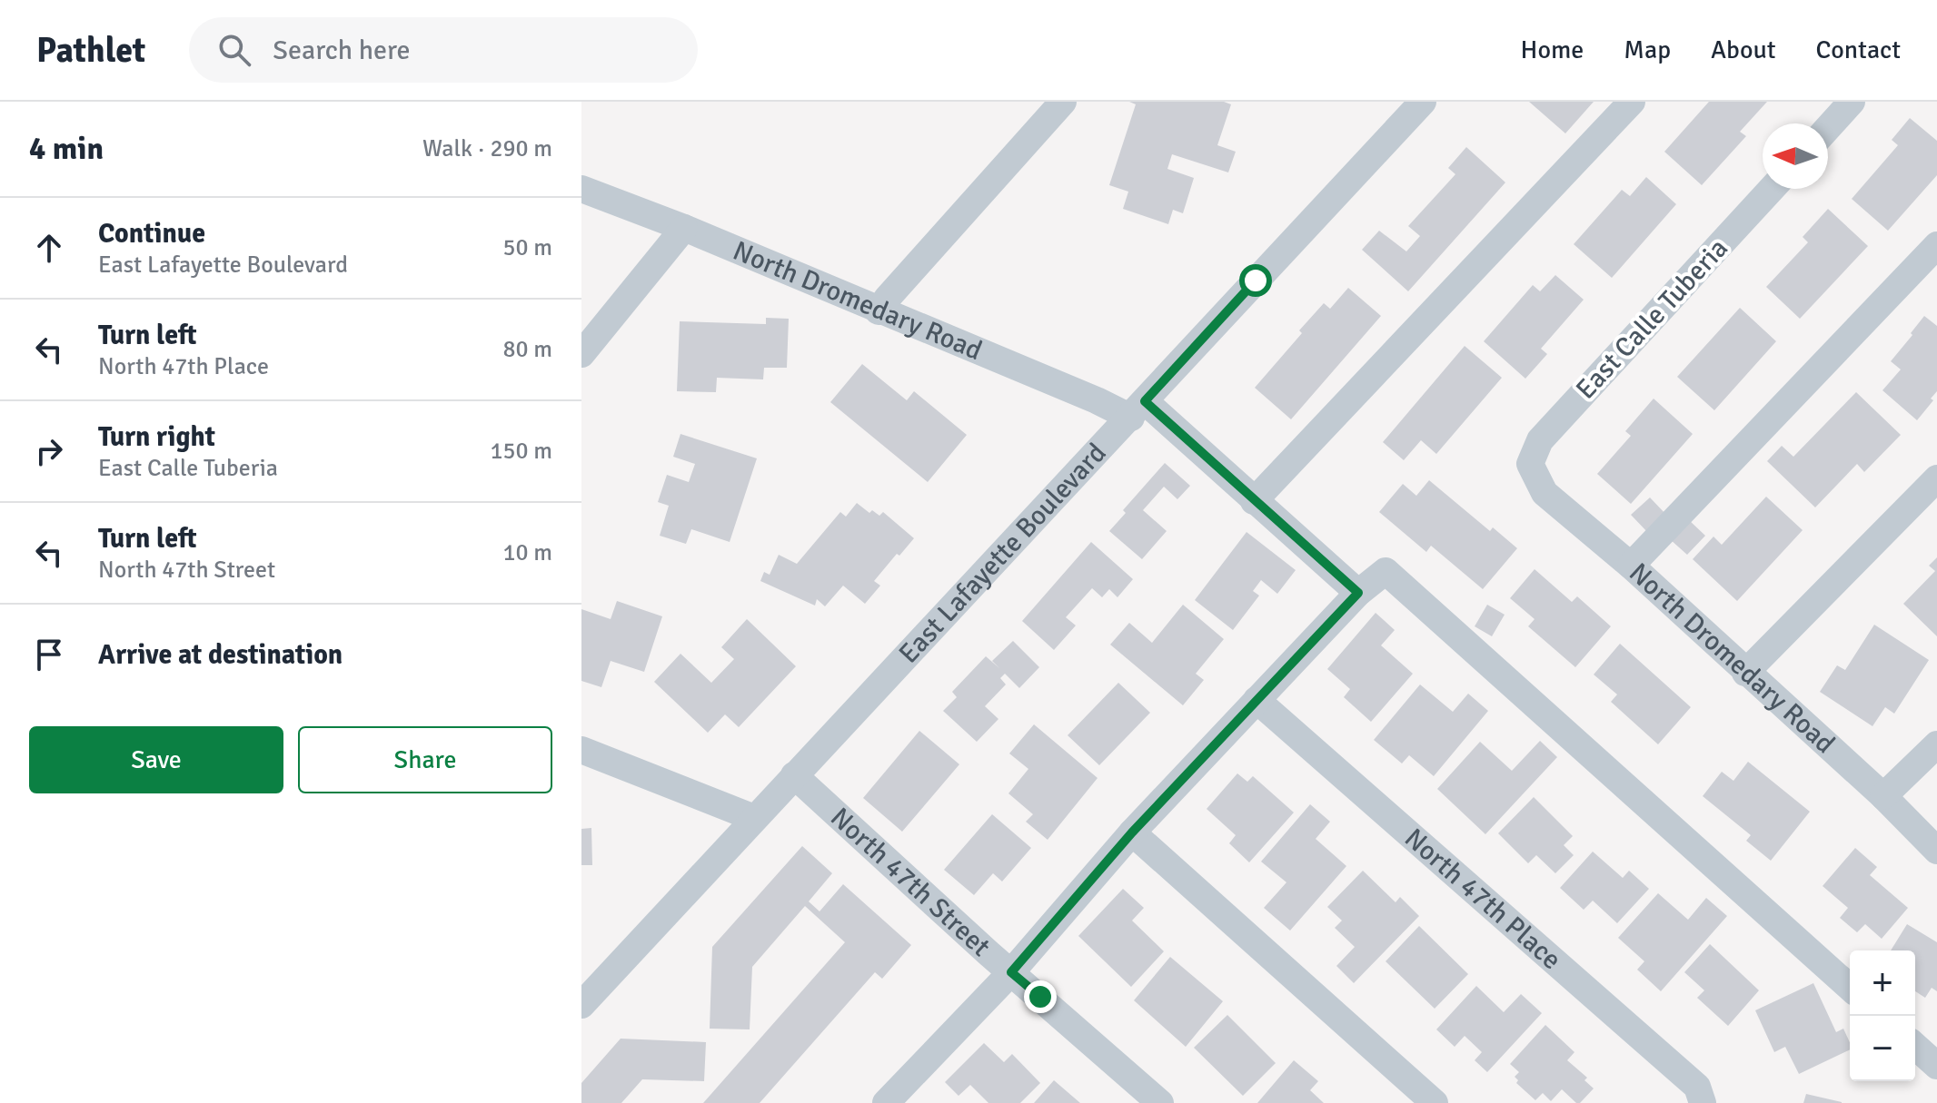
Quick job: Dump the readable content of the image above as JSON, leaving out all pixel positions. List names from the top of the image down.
{
  "streets": {
    "street": [
      "North Dromedary Road",
      "East Calle Tuberia",
      "East Lafayette Boulevard",
      "North 47th Street",
      "North 47th Place"
    ]
  },
  "crossings": [
    ["North Dromedary Road", "East Calle Tuberia"],
    ["North Dromedary Road", "East Lafayette Boulevard"],
    ["East Lafayette Boulevard", "North 47th Street"]
  ],
  "north": "left",
  "page": {
    "header": "Pathlet",
    "search": "Search here",
    "nav": [
      "Home",
      "Map",
      "About",
      "Contact"
    ],
    "heading": ["4 min", "Walk · 290 m"],
    "list": [
      ["Continue", "East Lafayette Boulevard", "50 m"],
      ["Turn left", "North 47th Place", "80 m"],
      ["Turn right", "East Calle Tuberia", "150 m"],
      ["Turn left", "North 47th Street", "10 m"],
      "Arrive at destination"
    ],
    "buttons": ["Save", "Share"],
    "map_buttons": ["+", "−"]
  }
}
